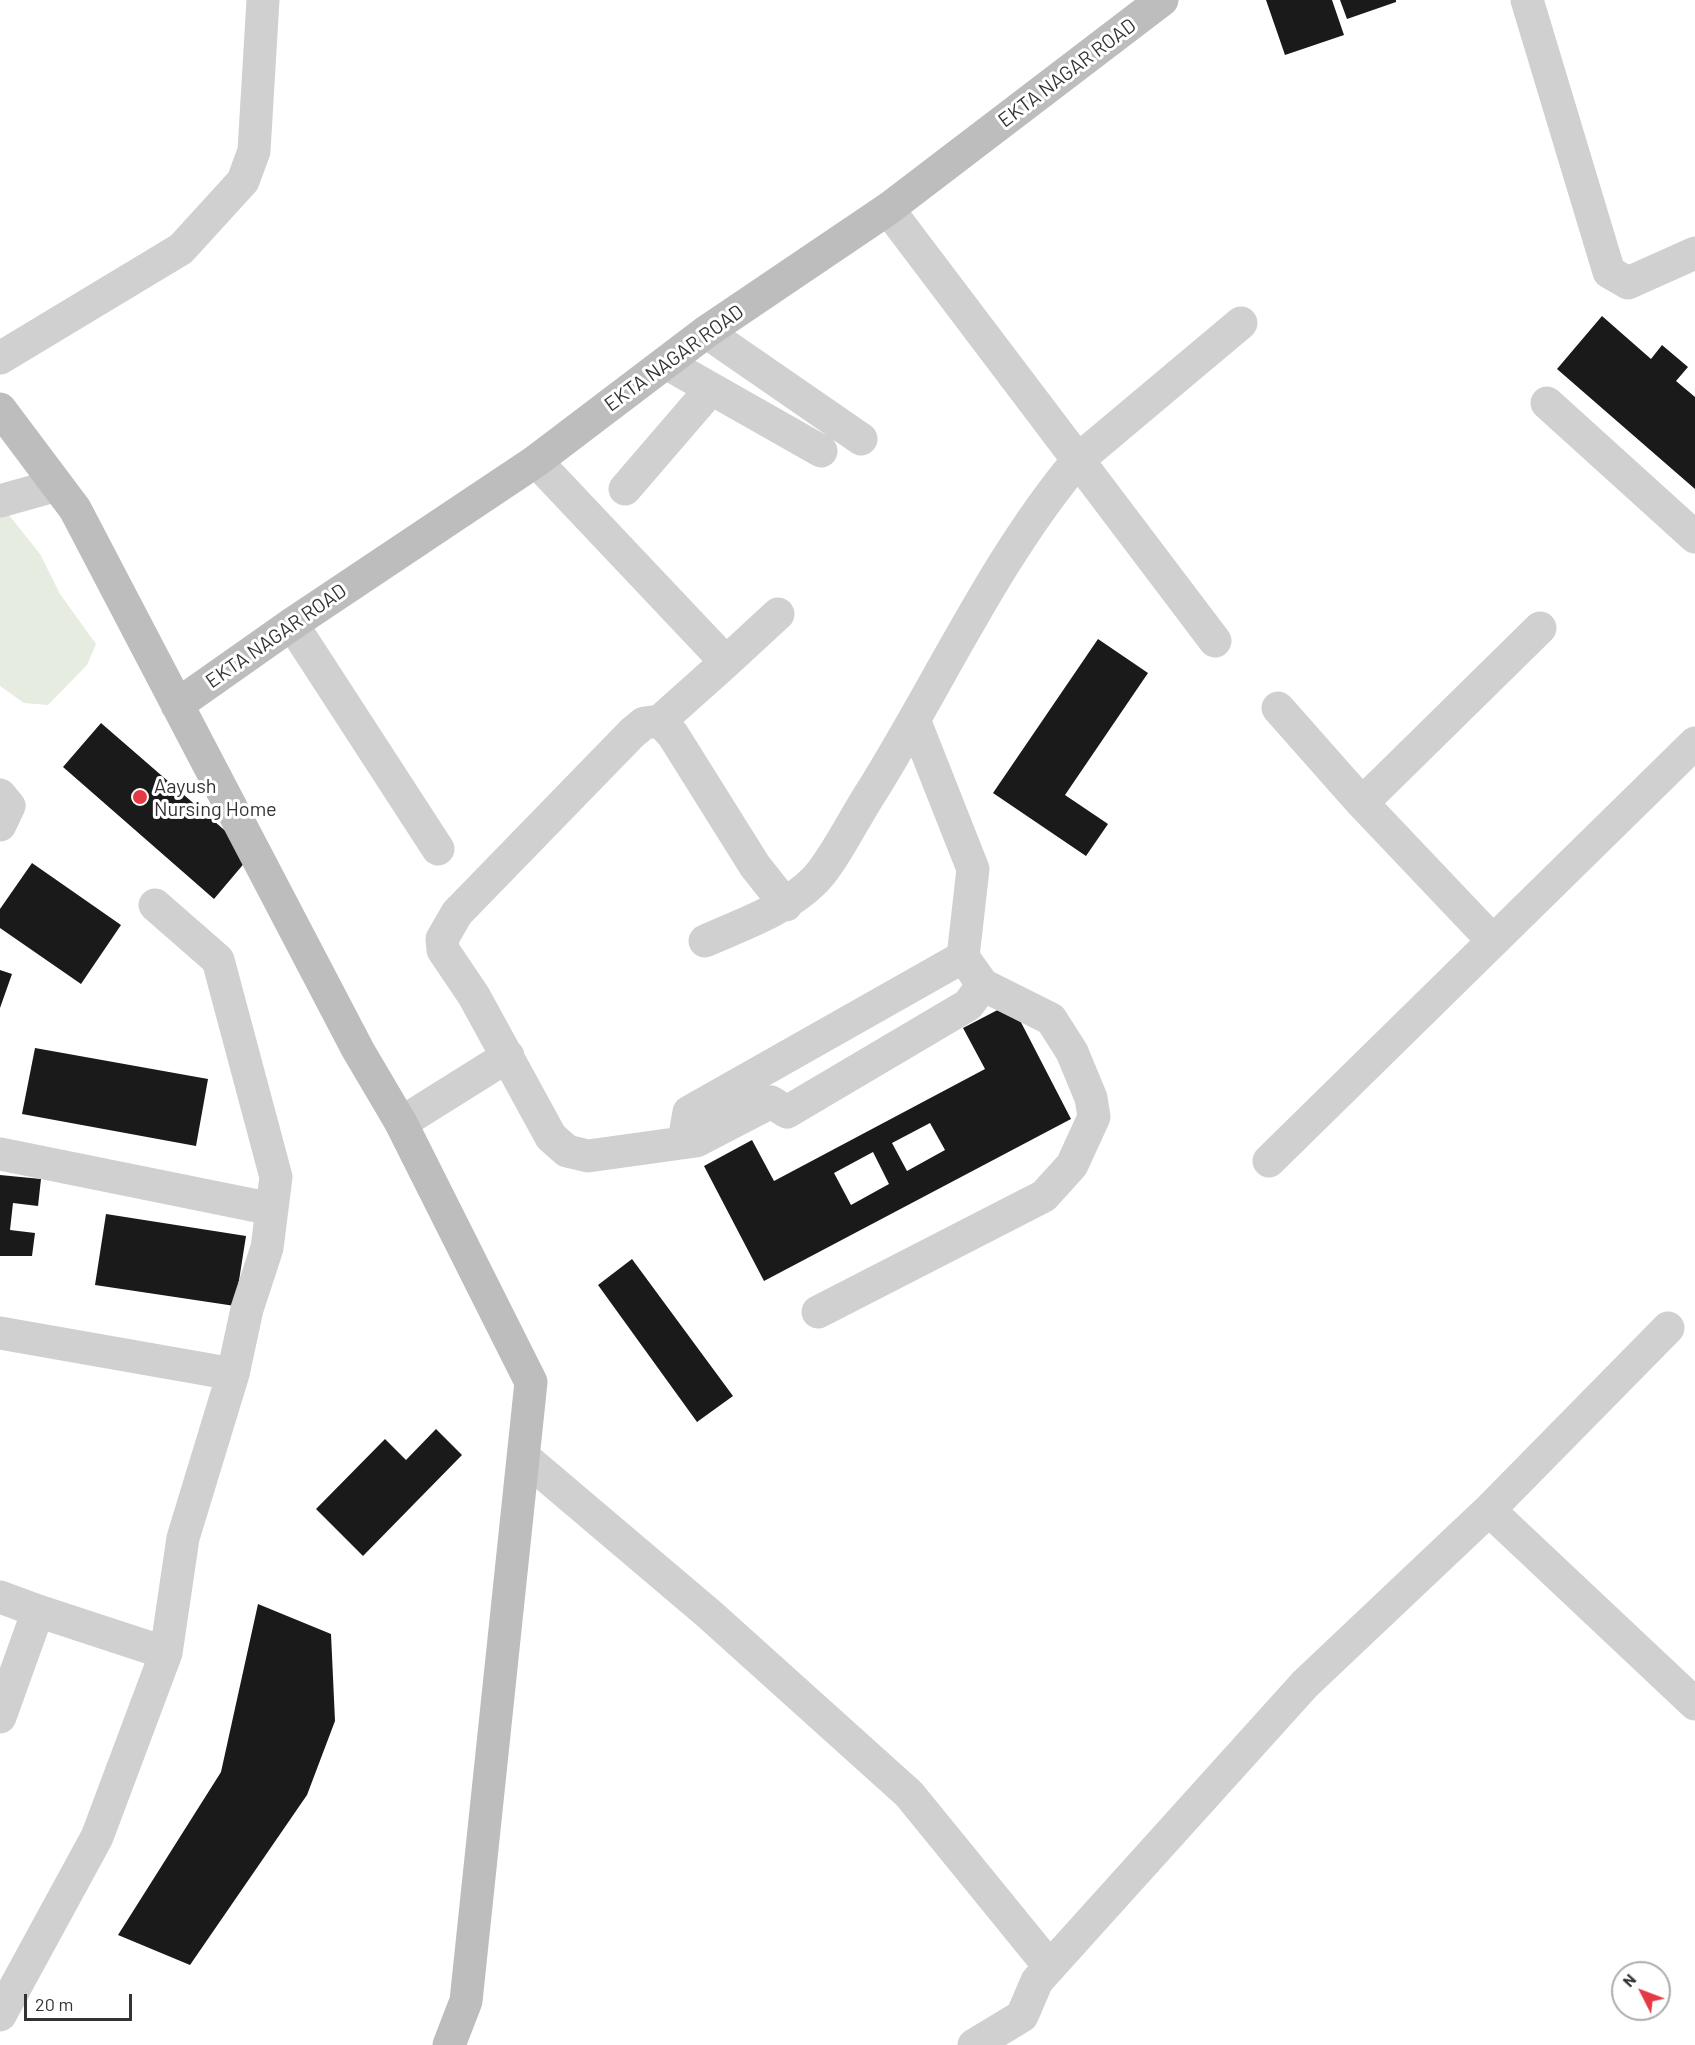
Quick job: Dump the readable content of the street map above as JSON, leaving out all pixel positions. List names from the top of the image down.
{
  "streets": {
    "street": ["EKTA NAGAR ROAD"]
  },
  "places": ["Aayush Nursing Home"],
  "scale_bar": "20 m",
  "north": "top left"
}
